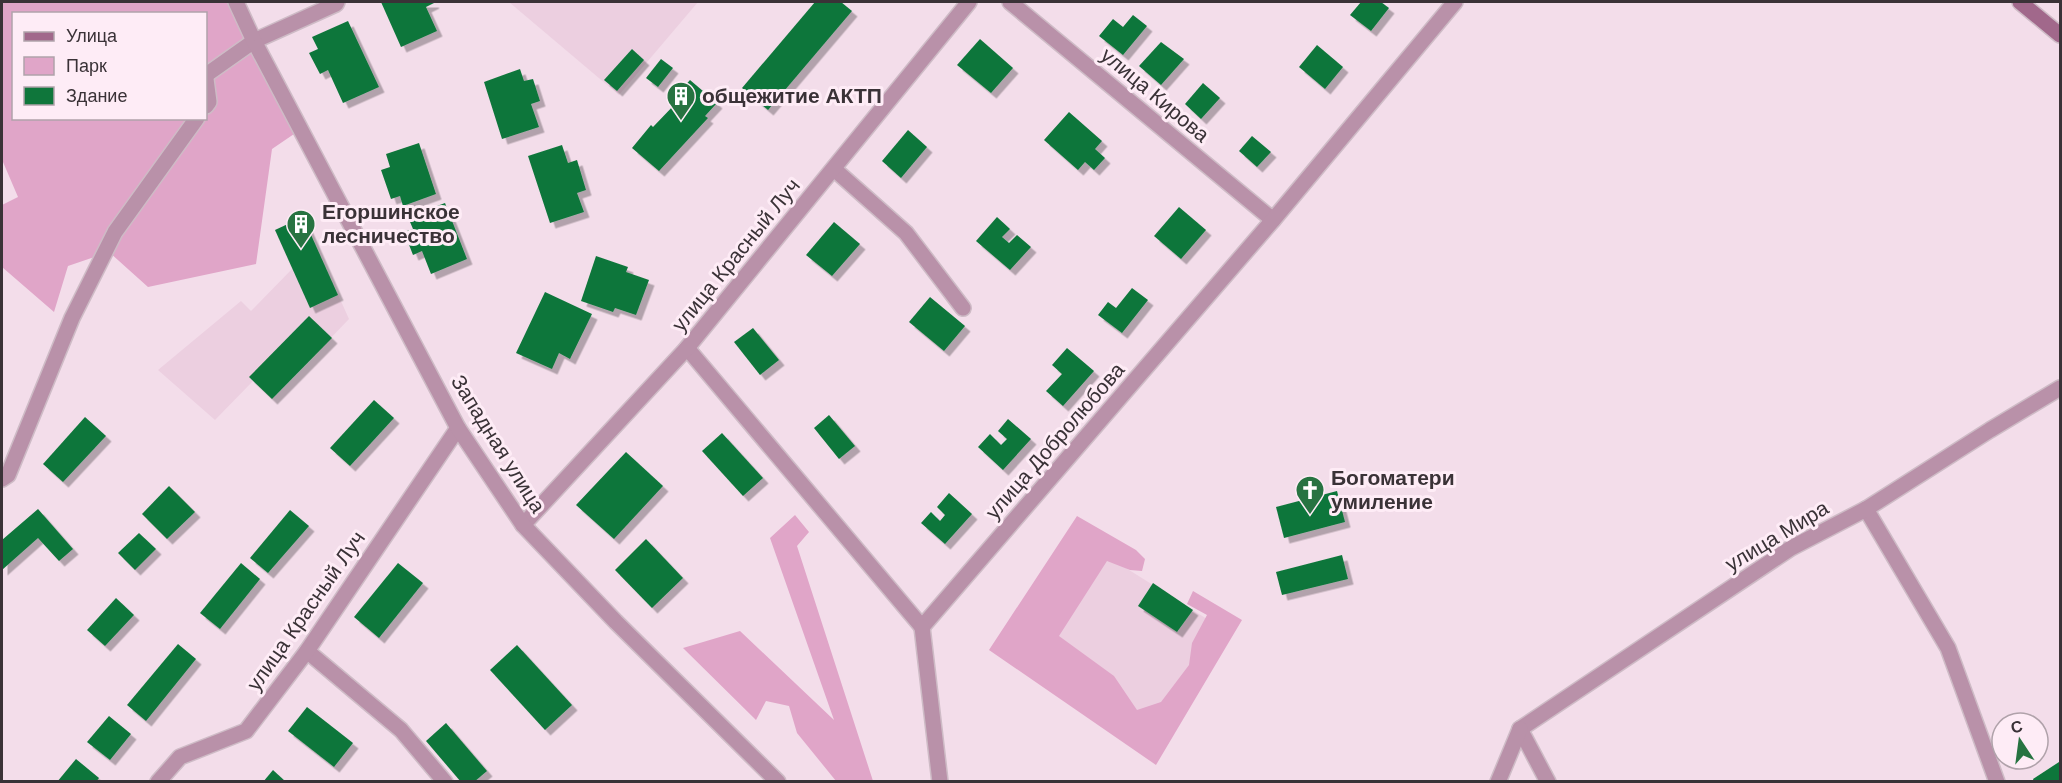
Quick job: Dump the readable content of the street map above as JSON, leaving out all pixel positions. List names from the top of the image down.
{
  "streets": {
    "street": [
      "улица Кирова",
      "улица Красный Луч",
      "улица Добролюбова",
      "Западная улица",
      "улица Мира"
    ]
  },
  "crossings": [
    ["улица Кирова", "улица Добролюбова"],
    ["улица Красный Луч", "Западная улица"]
  ],
  "places": {
    "building": ["общежитие АКТП", "Егоршинское лесничество"],
    "church": ["Богоматери умиление"]
  },
  "legend": ["Улица", "Парк", "Здание"],
  "north": "top"
}
